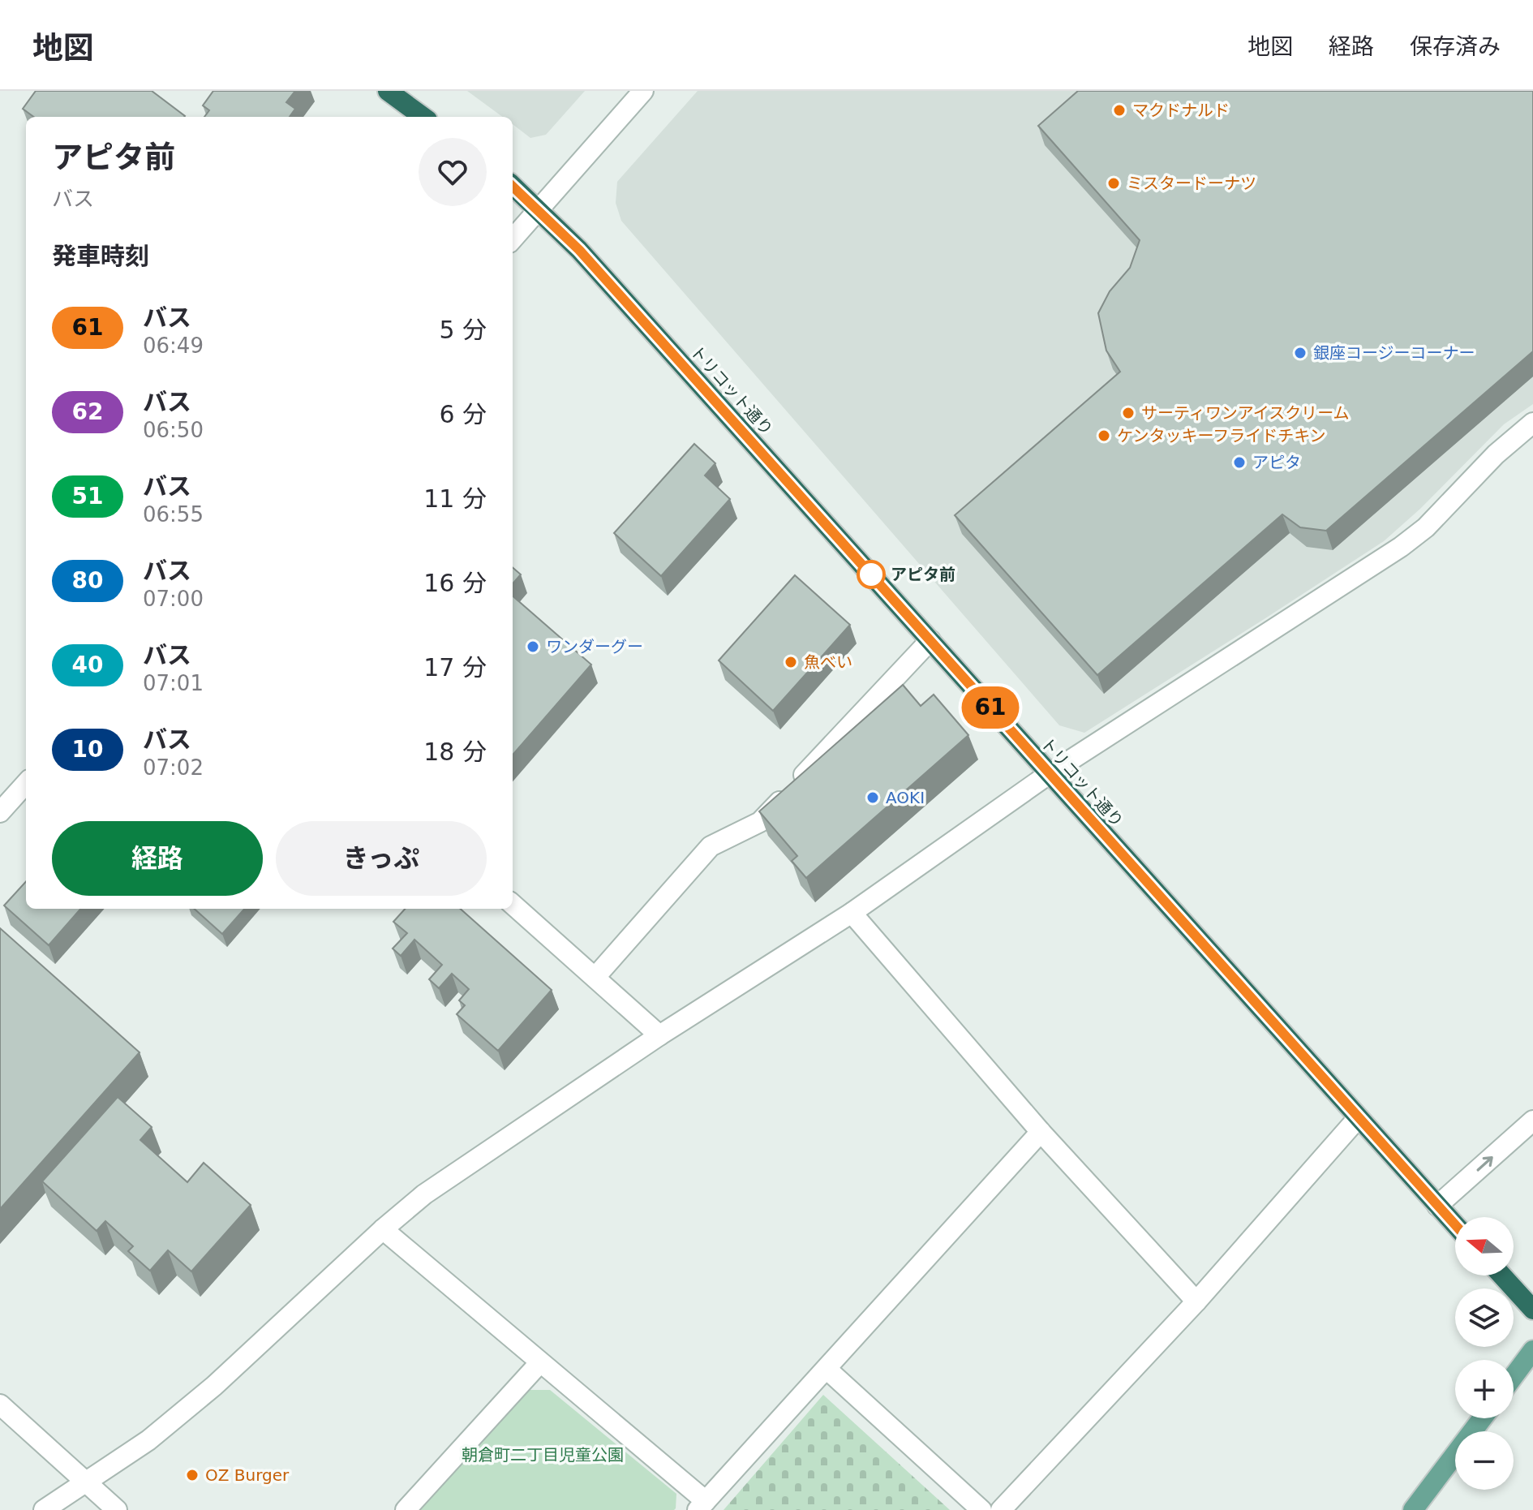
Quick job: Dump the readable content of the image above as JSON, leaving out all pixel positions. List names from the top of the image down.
{
  "streets": {
    "highway": ["トリコット通り"]
  },
  "parks": ["朝倉町二丁目児童公園"],
  "places": [
    "マクドナルド",
    "ミスタードーナツ",
    "銀座コージーコーナー",
    "サーティワンアイスクリーム",
    "ケンタッキーフライドチキン",
    "アピタ",
    "アピタ前",
    "ワンダーグー",
    "魚べい",
    "AOKI",
    "OZ Burger"
  ],
  "lines": ["bus line 61"],
  "north": "left",
  "page": {
    "header": "地図",
    "nav": ["地図", "経路", "保存済み"],
    "on_map": "61",
    "heading": [
      ["アピタ前", "バス"],
      "発車時刻"
    ],
    "list": [
      {
        "mark": "61",
        "name": "バス",
        "note": "06:49",
        "value": "5 分"
      },
      {
        "mark": "62",
        "name": "バス",
        "note": "06:50",
        "value": "6 分"
      },
      {
        "mark": "51",
        "name": "バス",
        "note": "06:55",
        "value": "11 分"
      },
      {
        "mark": "80",
        "name": "バス",
        "note": "07:00",
        "value": "16 分"
      },
      {
        "mark": "40",
        "name": "バス",
        "note": "07:01",
        "value": "17 分"
      },
      {
        "mark": "10",
        "name": "バス",
        "note": "07:02",
        "value": "18 分"
      }
    ],
    "buttons": ["経路", "きっぷ"],
    "map_buttons": ["+", "−"]
  }
}
